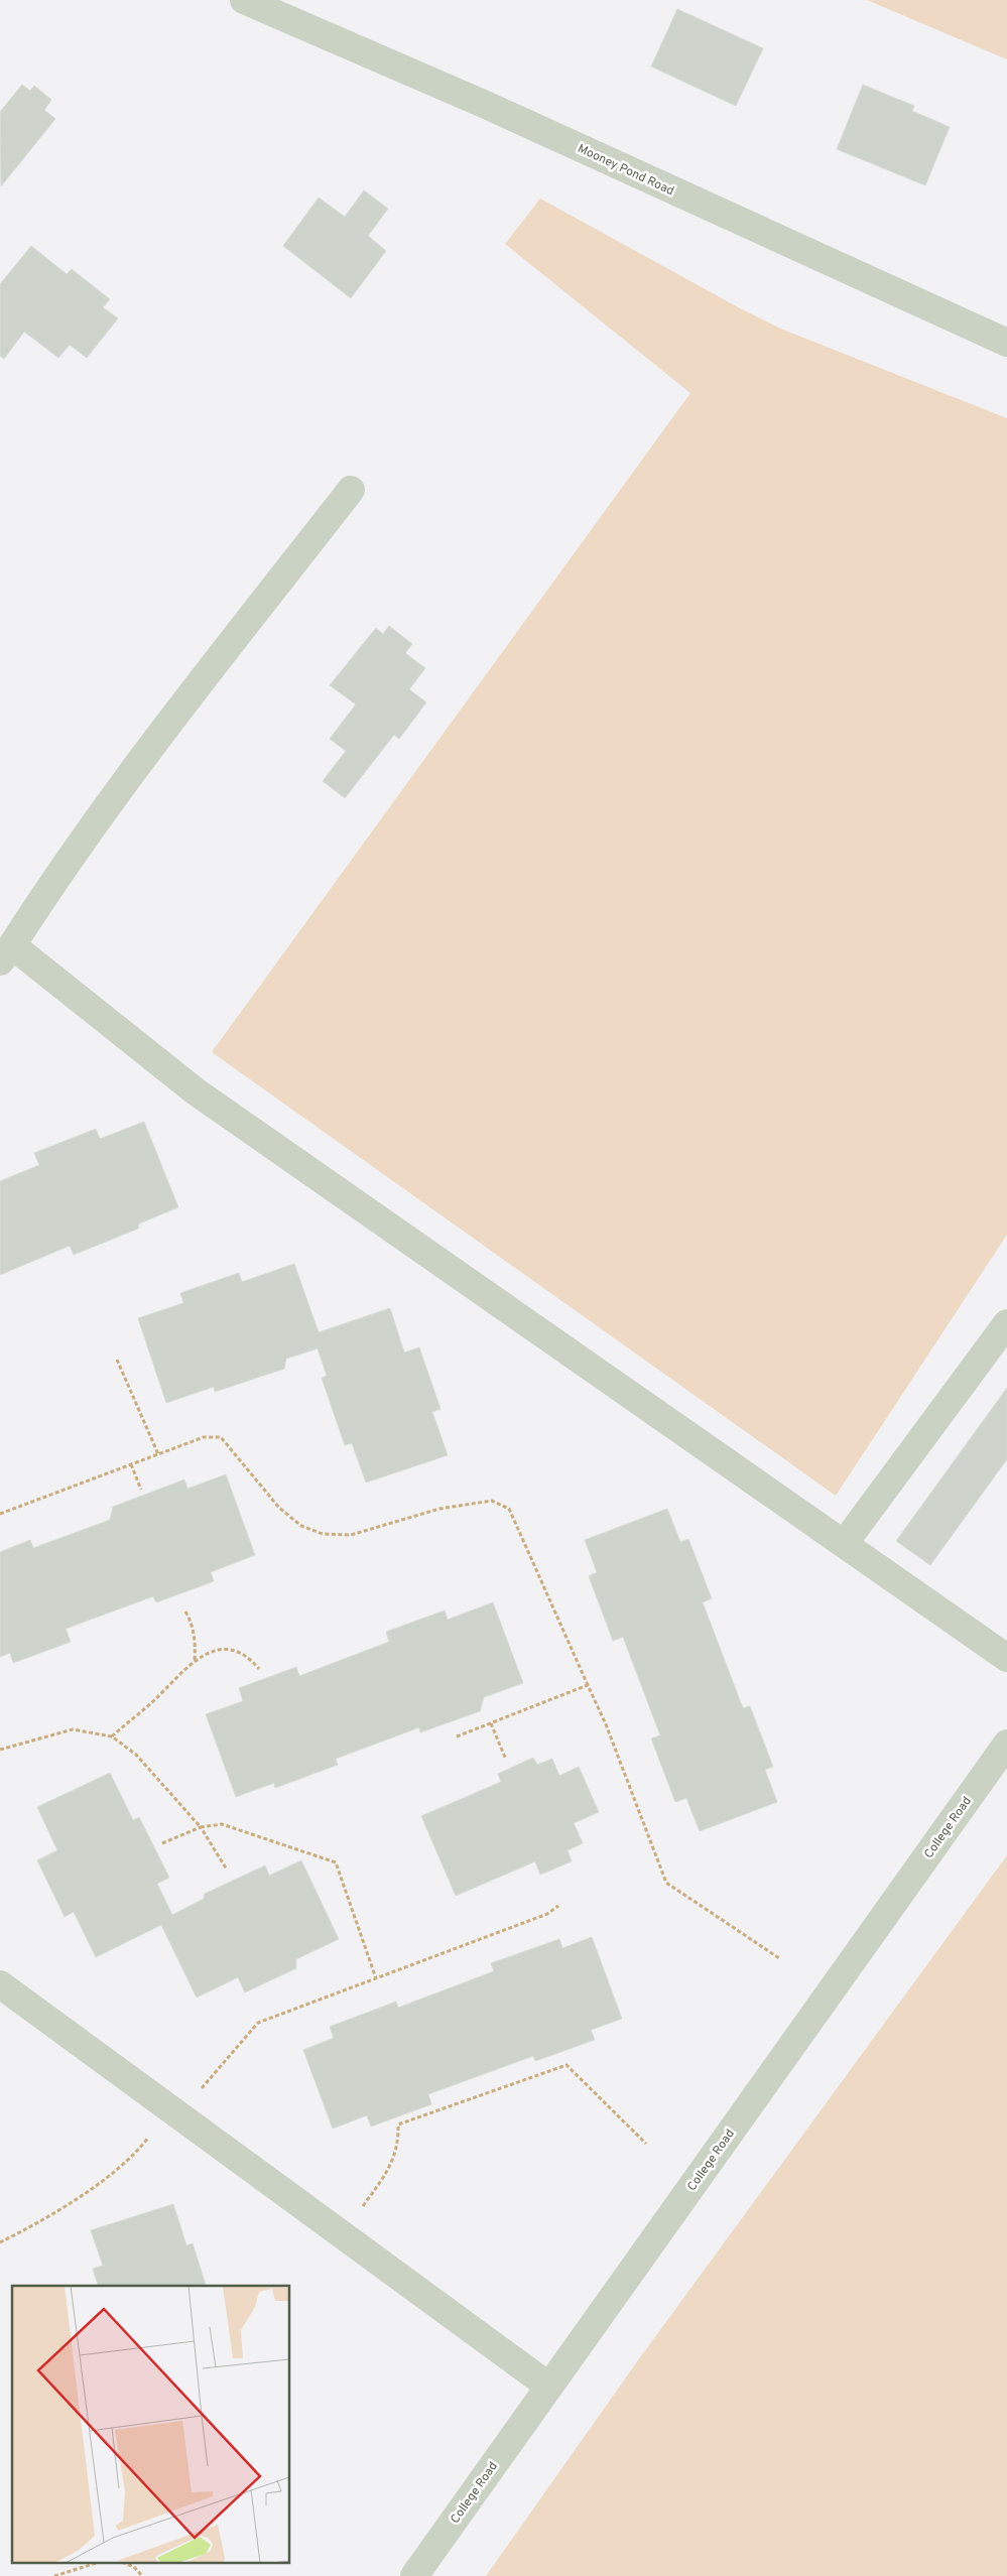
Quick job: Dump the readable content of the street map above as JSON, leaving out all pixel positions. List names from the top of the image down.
{
  "streets": {
    "street": ["Mooney Pond Road", "College Road"]
  }
}
